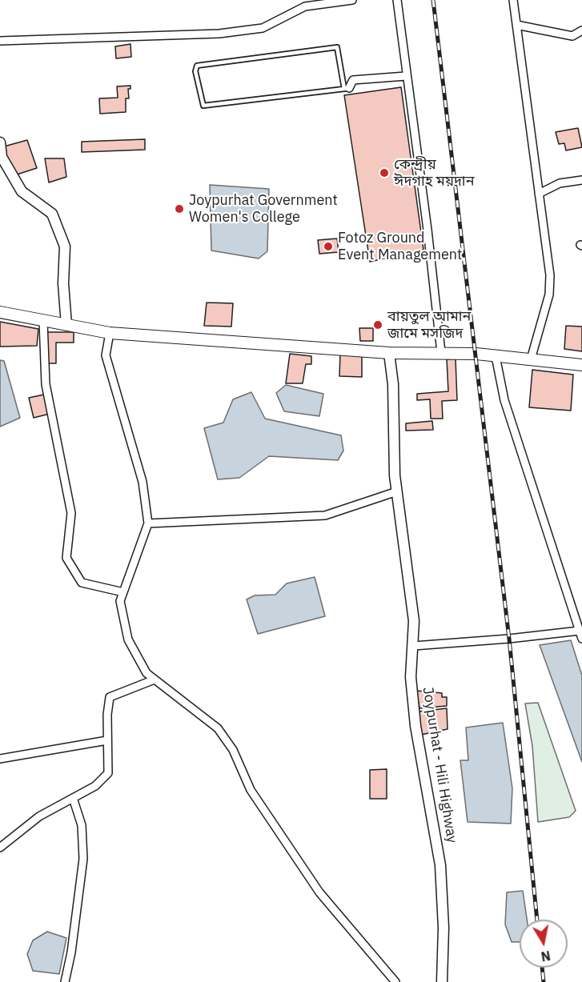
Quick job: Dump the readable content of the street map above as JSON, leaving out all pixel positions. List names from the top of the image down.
{
  "streets": {
    "main road": ["Joypurhat - Hili Highway"]
  },
  "places": [
    "কেন্দ্রীয় ঈদগাহ ময়দান",
    "Joypurhat Government Women's College",
    "Fotoz Ground Event Management",
    "বায়তুল আমান জামে মসজিদ"
  ],
  "north": "bottom"
}
